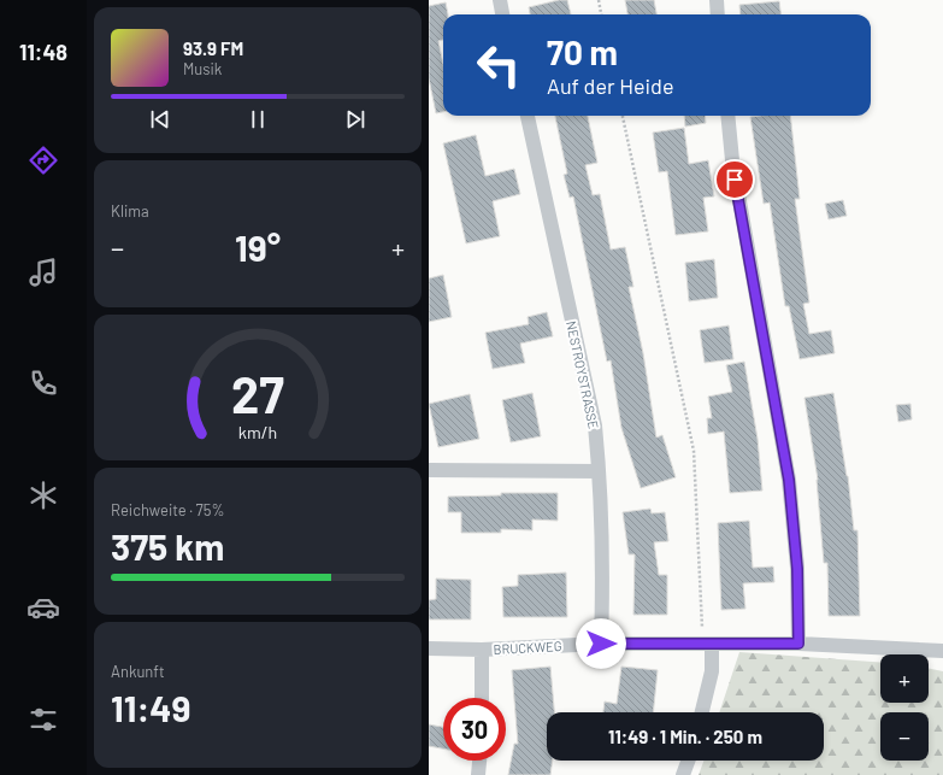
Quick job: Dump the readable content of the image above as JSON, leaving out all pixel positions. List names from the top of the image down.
{
  "streets": {
    "street": ["NESTROYSTRASSE", "BRUCKWEG"]
  },
  "crossings": [
    ["NESTROYSTRASSE", "BRUCKWEG"]
  ],
  "page": {
    "tabs": "11:48",
    "turn": ["70 m", "Auf der Heide"],
    "song": ["93.9 FM", "Musik"],
    "tile": [
      "Klima",
      ["Reichweite · 75%", "375 km"],
      ["Ankunft", "11:49"]
    ],
    "heat": ["−", "19°", "+"],
    "map_buttons": ["+", "−"],
    "limit": "30",
    "trip": "11:49 · 1 Min. · 250 m",
    "gauge": ["27", "km/h"]
  }
}
